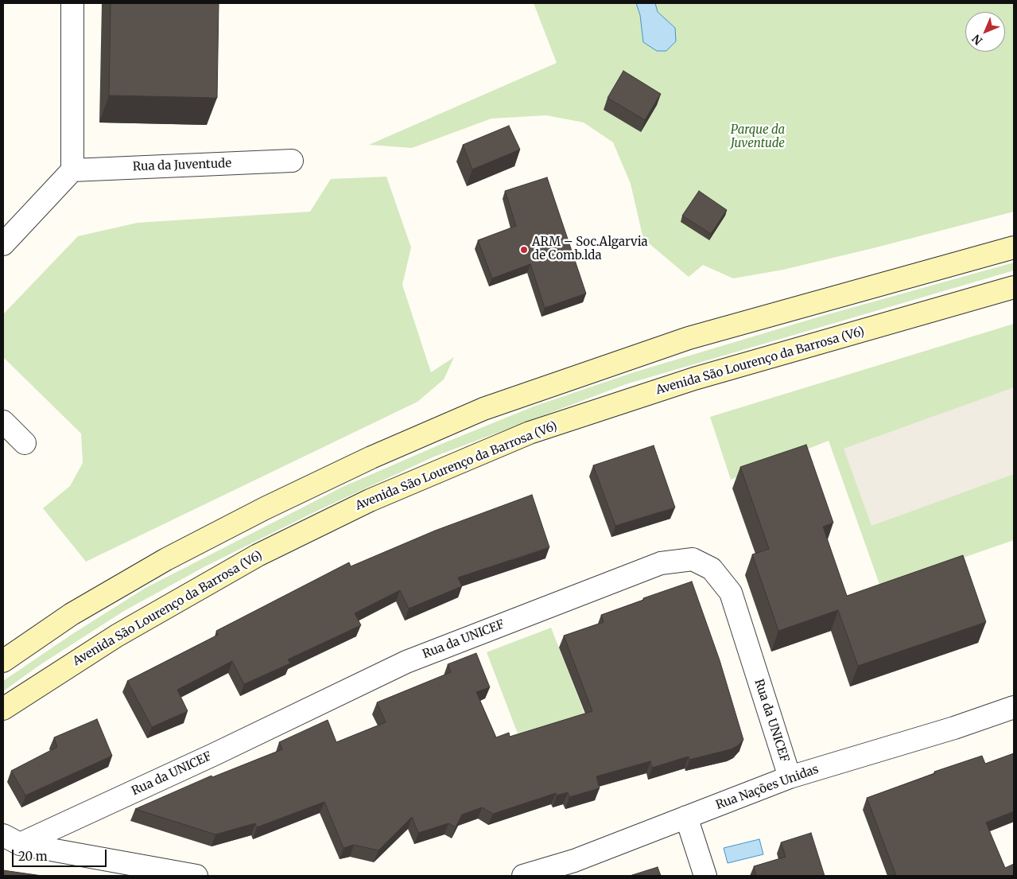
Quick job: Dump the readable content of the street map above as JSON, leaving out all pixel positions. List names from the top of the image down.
{
  "streets": {
    "main road": ["Avenida São Lourenço da Barrosa (V6)"],
    "street": ["Rua da Juventude", "Rua da UNICEF", "Rua Nações Unidas"]
  },
  "crossings": [
    ["Rua da UNICEF", "Rua Nações Unidas"]
  ],
  "parks": ["Parque da Juventude"],
  "places": ["ARM – Soc.Algarvia de Comb.lda"],
  "scale_bar": "20 m",
  "north": "bottom left"
}
